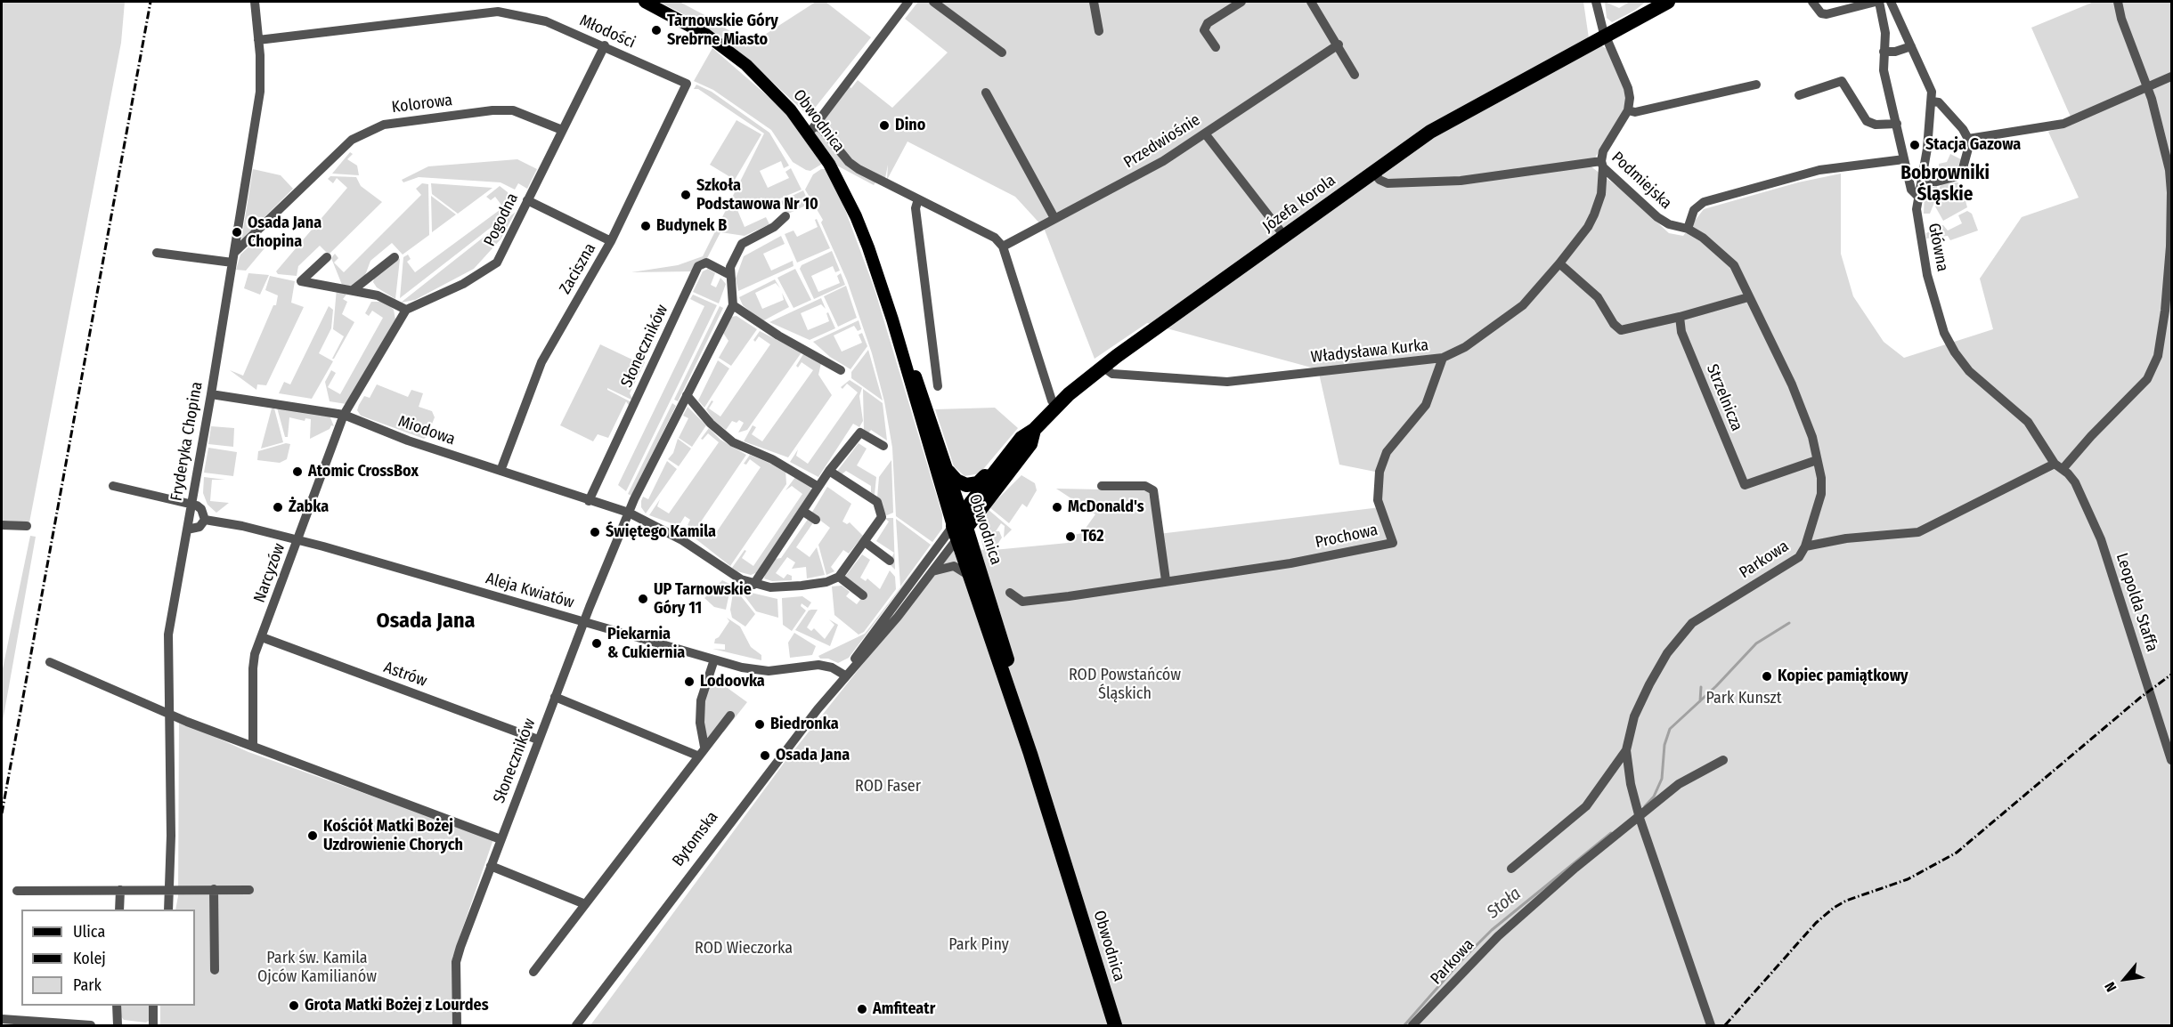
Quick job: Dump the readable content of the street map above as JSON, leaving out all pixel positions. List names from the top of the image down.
{
  "streets": {
    "highway": ["Obwodnica", "Józefa Korola"],
    "street": [
      "Młodości",
      "Kolorowa",
      "Przedwiośnie",
      "Podmiejska",
      "Pogodna",
      "Główna",
      "Zaciszna",
      "Słoneczników",
      "Władysława Kurka",
      "Strzelnicza",
      "Miodowa",
      "Fryderyka Chopina",
      "Prochowa",
      "Parkowa",
      "Narcyzów",
      "Aleja Kwiatów",
      "Leopolda Staffa",
      "Astrów",
      "Bytomska"
    ]
  },
  "crossings": [
    ["Młodości", "Pogodna"],
    ["Młodości", "Zaciszna"],
    ["Młodości", "Fryderyka Chopina"],
    ["Kolorowa", "Pogodna"],
    ["Kolorowa", "Fryderyka Chopina"],
    ["Obwodnica", "Józefa Korola"],
    ["Obwodnica", "Bytomska"],
    ["Podmiejska", "Józefa Korola"],
    ["Podmiejska", "Władysława Kurka"],
    ["Józefa Korola", "Władysława Kurka"],
    ["Józefa Korola", "Bytomska"],
    ["Główna", "Parkowa"],
    ["Główna", "Leopolda Staffa"],
    ["Zaciszna", "Miodowa"],
    ["Słoneczników", "Miodowa"],
    ["Słoneczników", "Aleja Kwiatów"],
    ["Słoneczników", "Astrów"],
    ["Władysława Kurka", "Prochowa"],
    ["Miodowa", "Fryderyka Chopina"],
    ["Miodowa", "Narcyzów"],
    ["Parkowa", "Leopolda Staffa"],
    ["Narcyzów", "Aleja Kwiatów"],
    ["Narcyzów", "Astrów"],
    ["Aleja Kwiatów", "Bytomska"]
  ],
  "districts": ["Bobrowniki Śląskie", "Osada Jana"],
  "water": ["Stoła"],
  "parks": [
    "ROD Powstańców Śląskich",
    "Park Kunszt",
    "ROD Faser",
    "Park Piny",
    "ROD Wieczorka",
    "Park św. Kamila Ojców Kamilianów"
  ],
  "places": [
    "Tarnowskie Góry Srebrne Miasto",
    "Dino",
    "Stacja Gazowa",
    "Szkoła Podstawowa Nr 10",
    "Budynek B",
    "Osada Jana Chopina",
    "Atomic CrossBox",
    "Żabka",
    "McDonald's",
    "Świętego Kamila",
    "T62",
    "UP Tarnowskie Góry 11",
    "Piekarnia & Cukiernia",
    "Kopiec pamiątkowy",
    "Lodoovka",
    "Biedronka",
    "Osada Jana",
    "Kościół Matki Bożej Uzdrowienie Chorych",
    "Grota Matki Bożej z Lourdes",
    "Amfiteatr"
  ],
  "legend": ["Ulica", "Kolej", "Park"],
  "north": "bottom left"
}
